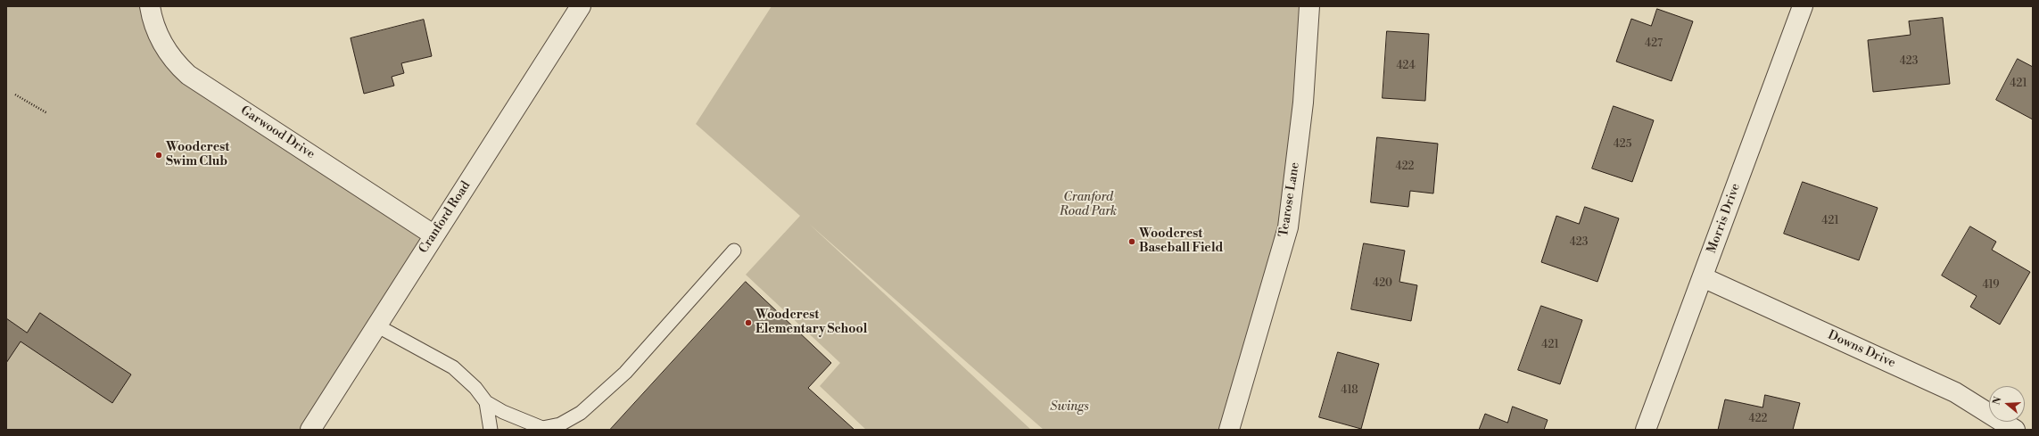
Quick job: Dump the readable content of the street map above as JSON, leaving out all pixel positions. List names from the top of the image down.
{
  "streets": {
    "street": [
      "Garwood Drive",
      "Tearose Lane",
      "Cranford Road",
      "Morris Drive",
      "Downs Drive"
    ]
  },
  "crossings": [
    ["Garwood Drive", "Cranford Road"],
    ["Morris Drive", "Downs Drive"]
  ],
  "parks": ["Cranford Road Park", "Swings"],
  "places": ["Woodcrest Swim Club", "Woodcrest Baseball Field", "Woodcrest Elementary School"],
  "house_numbers": [
    "427",
    "423",
    "424",
    "421",
    "425",
    "422",
    "421",
    "423",
    "420",
    "419",
    "421",
    "418",
    "422"
  ],
  "north": "left"
}
